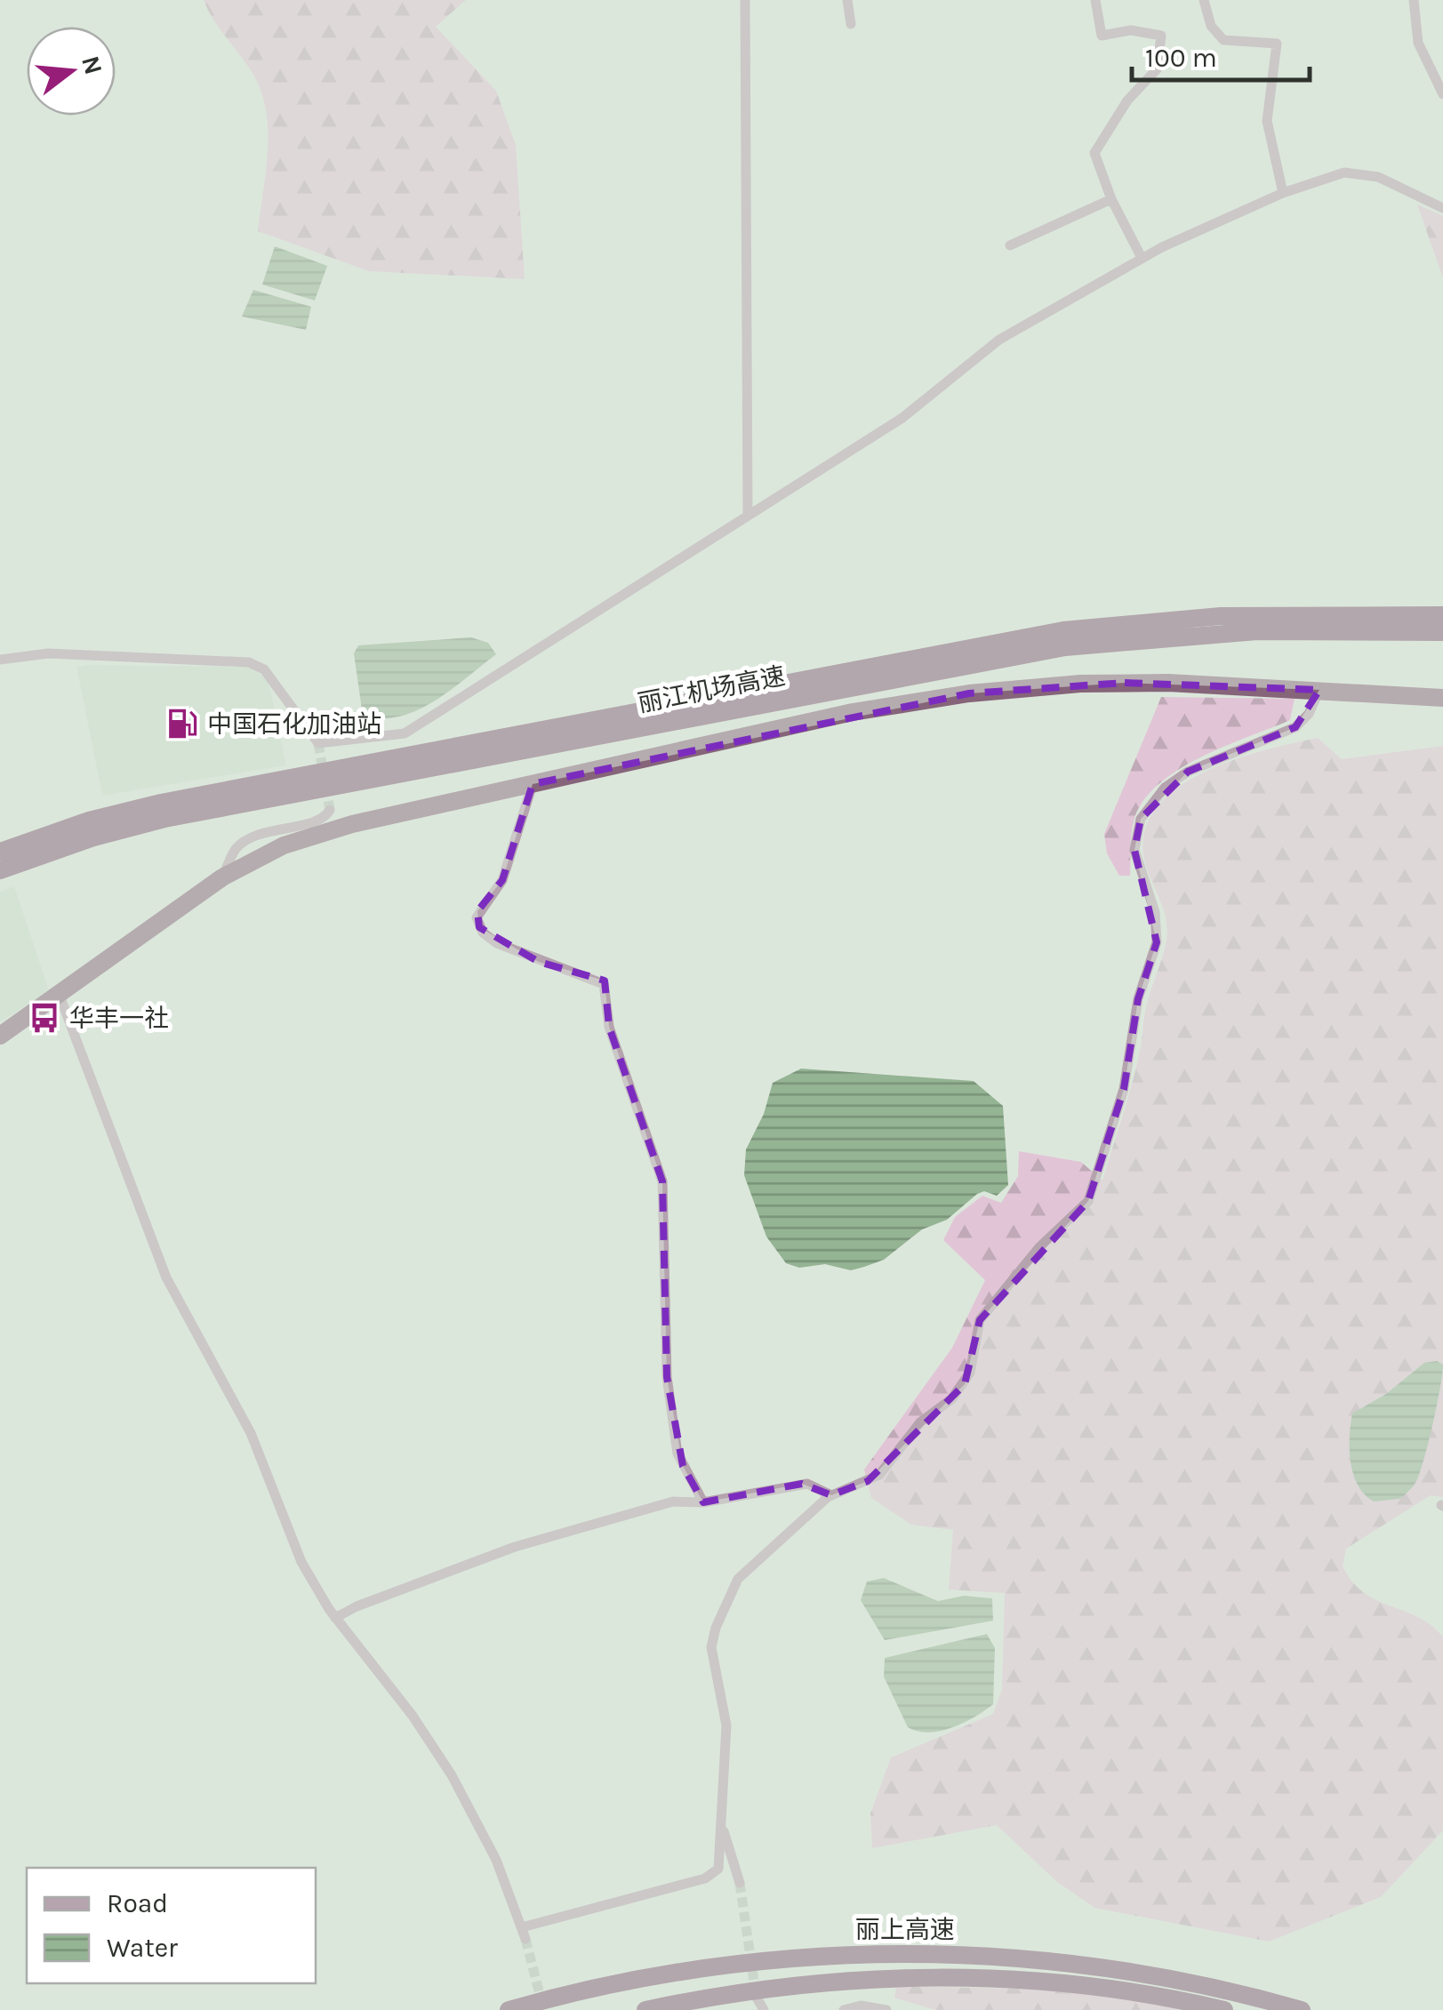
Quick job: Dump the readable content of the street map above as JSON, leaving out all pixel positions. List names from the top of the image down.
{
  "streets": {
    "highway": ["丽江机场高速", "丽上高速"]
  },
  "places": {
    "fuel station": ["中国石化加油站"],
    "bus stop": ["华丰一社"]
  },
  "legend": ["Road", "Water"],
  "scale_bar": "100 m",
  "north": "right"
}
